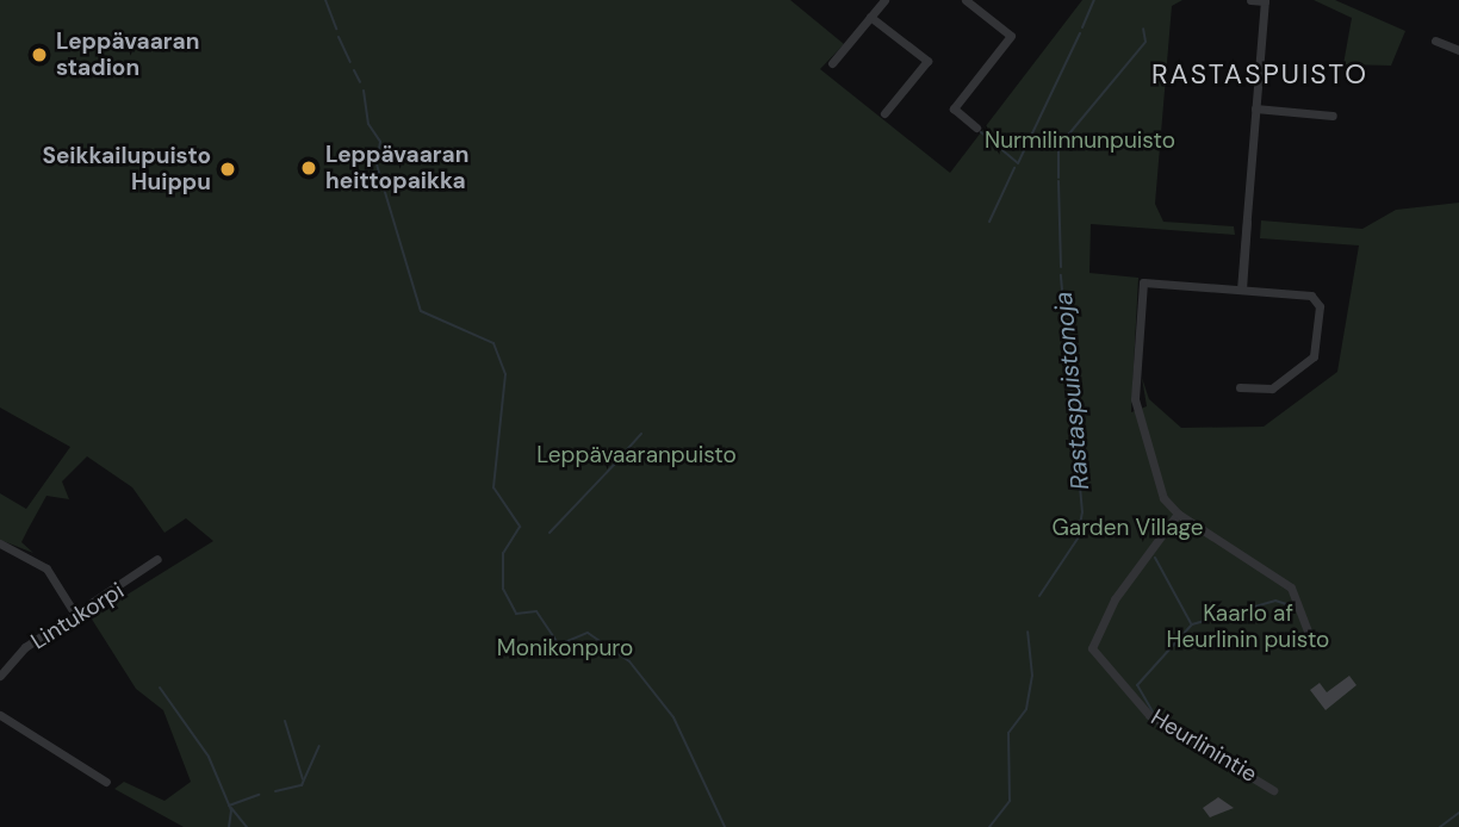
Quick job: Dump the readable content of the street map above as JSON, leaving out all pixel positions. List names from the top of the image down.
{
  "streets": {
    "street": ["Lintukorpi", "Heurlinintie"]
  },
  "districts": ["RASTASPUISTO"],
  "water": ["Rastaspuistonoja"],
  "parks": [
    "Nurmilinnunpuisto",
    "Leppävaaranpuisto",
    "Garden Village",
    "Kaarlo af Heurlinin puisto",
    "Monikonpuro"
  ],
  "places": ["Leppävaaran stadion", "Leppävaaran heittopaikka", "Seikkailupuisto Huippu"]
}
